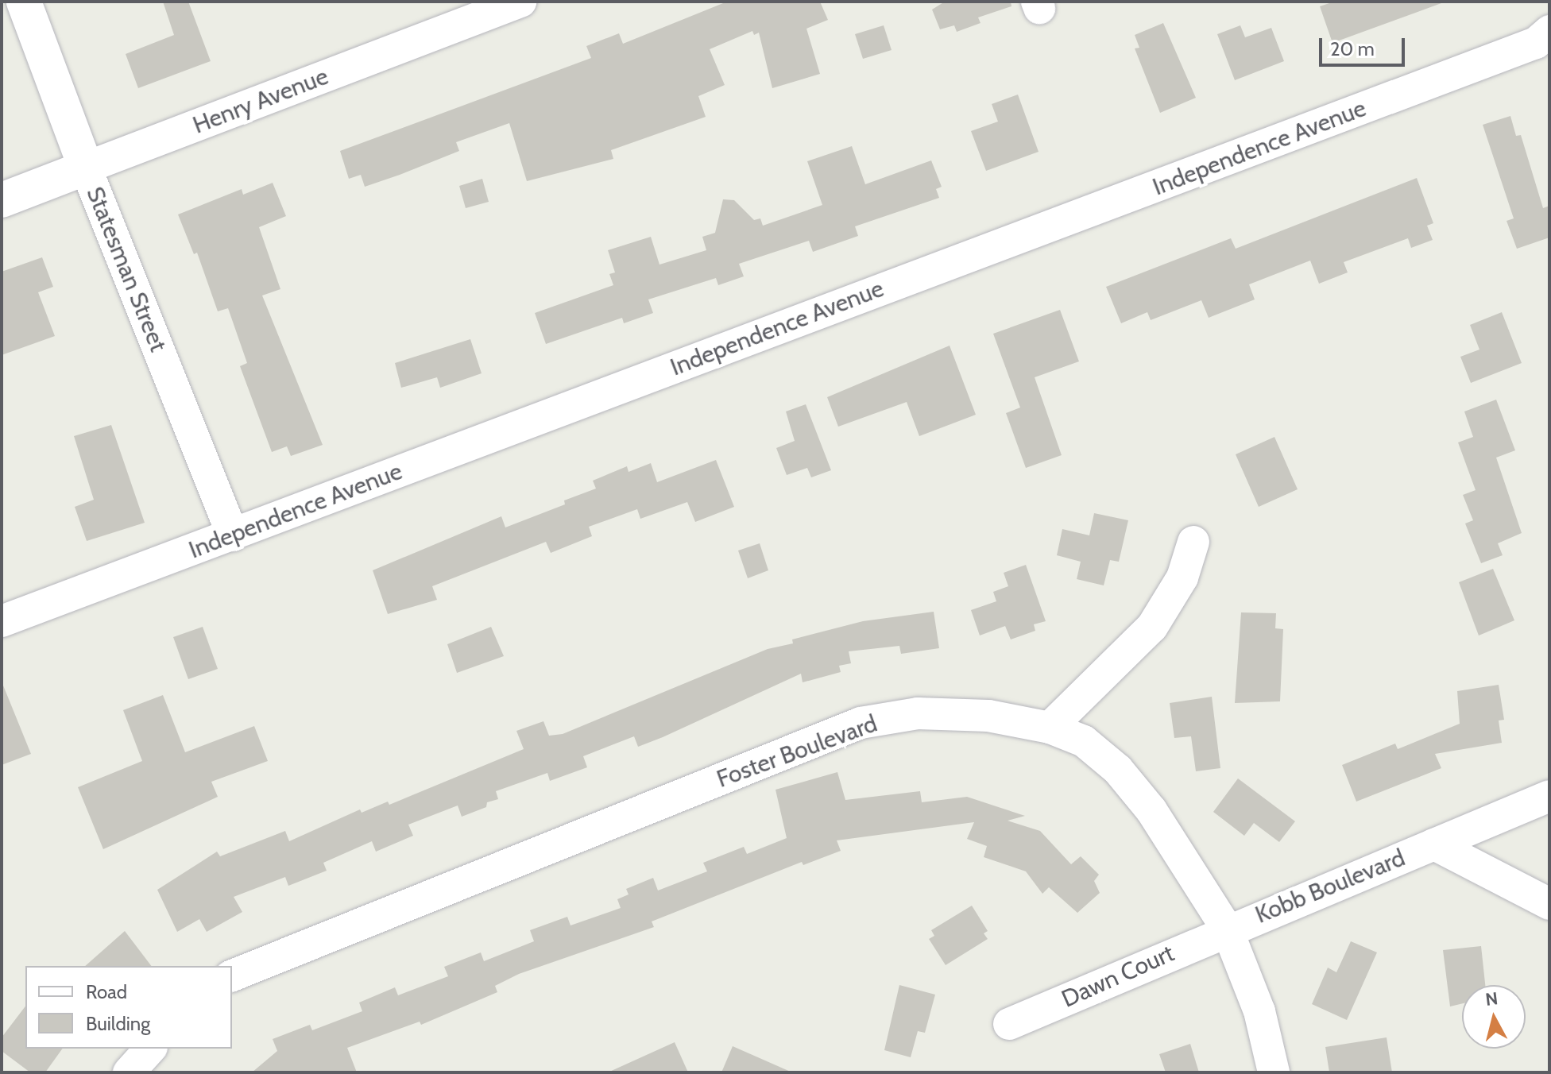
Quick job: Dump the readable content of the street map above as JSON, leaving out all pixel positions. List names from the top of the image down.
{
  "streets": {
    "street": [
      "Henry Avenue",
      "Independence Avenue",
      "Statesman Street",
      "Foster Boulevard",
      "Kobb Boulevard",
      "Dawn Court"
    ]
  },
  "crossings": [
    ["Henry Avenue", "Statesman Street"],
    ["Independence Avenue", "Statesman Street"],
    ["Foster Boulevard", "Kobb Boulevard"],
    ["Foster Boulevard", "Dawn Court"],
    ["Kobb Boulevard", "Dawn Court"]
  ],
  "legend": ["Road", "Building"],
  "scale_bar": "20 m",
  "north": "top"
}
